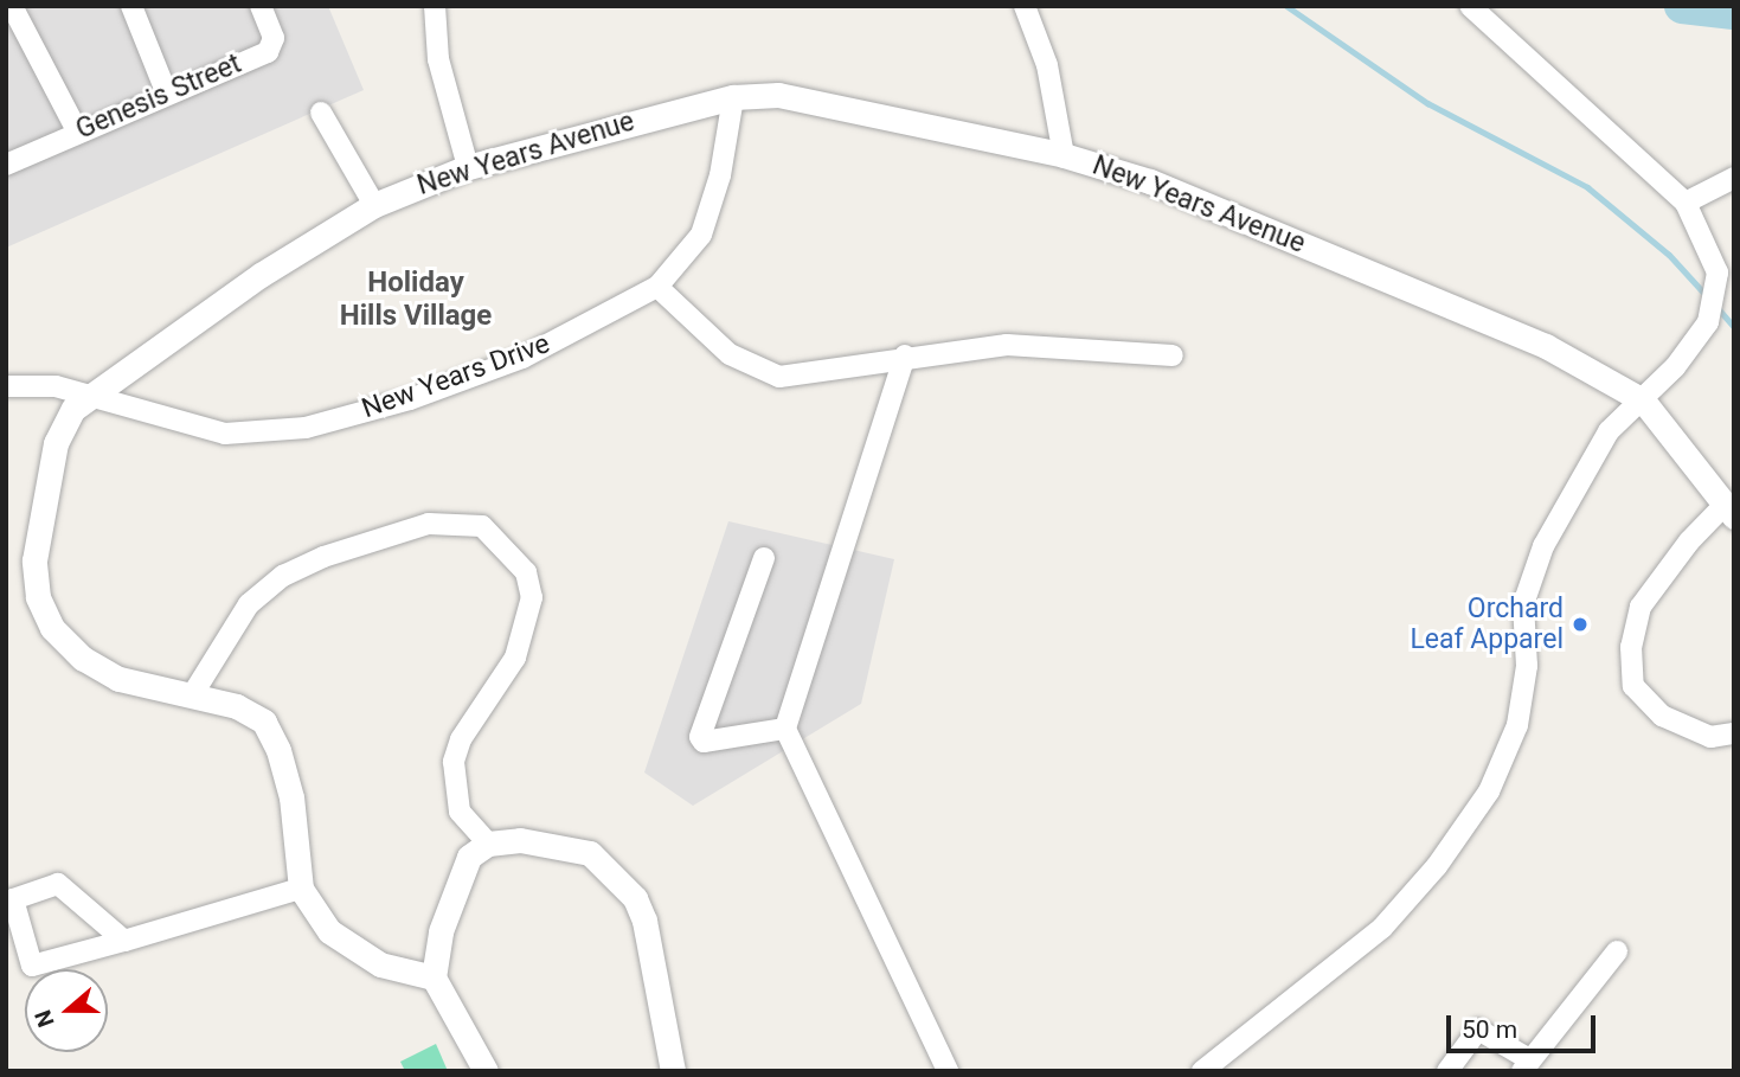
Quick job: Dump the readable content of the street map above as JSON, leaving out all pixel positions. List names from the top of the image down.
{
  "streets": {
    "street": ["Genesis Street", "New Years Avenue", "New Years Drive"]
  },
  "crossings": [
    ["New Years Avenue", "New Years Drive"]
  ],
  "districts": ["Holiday Hills Village"],
  "places": ["Orchard Leaf Apparel"],
  "scale_bar": "50 m",
  "north": "left"
}
